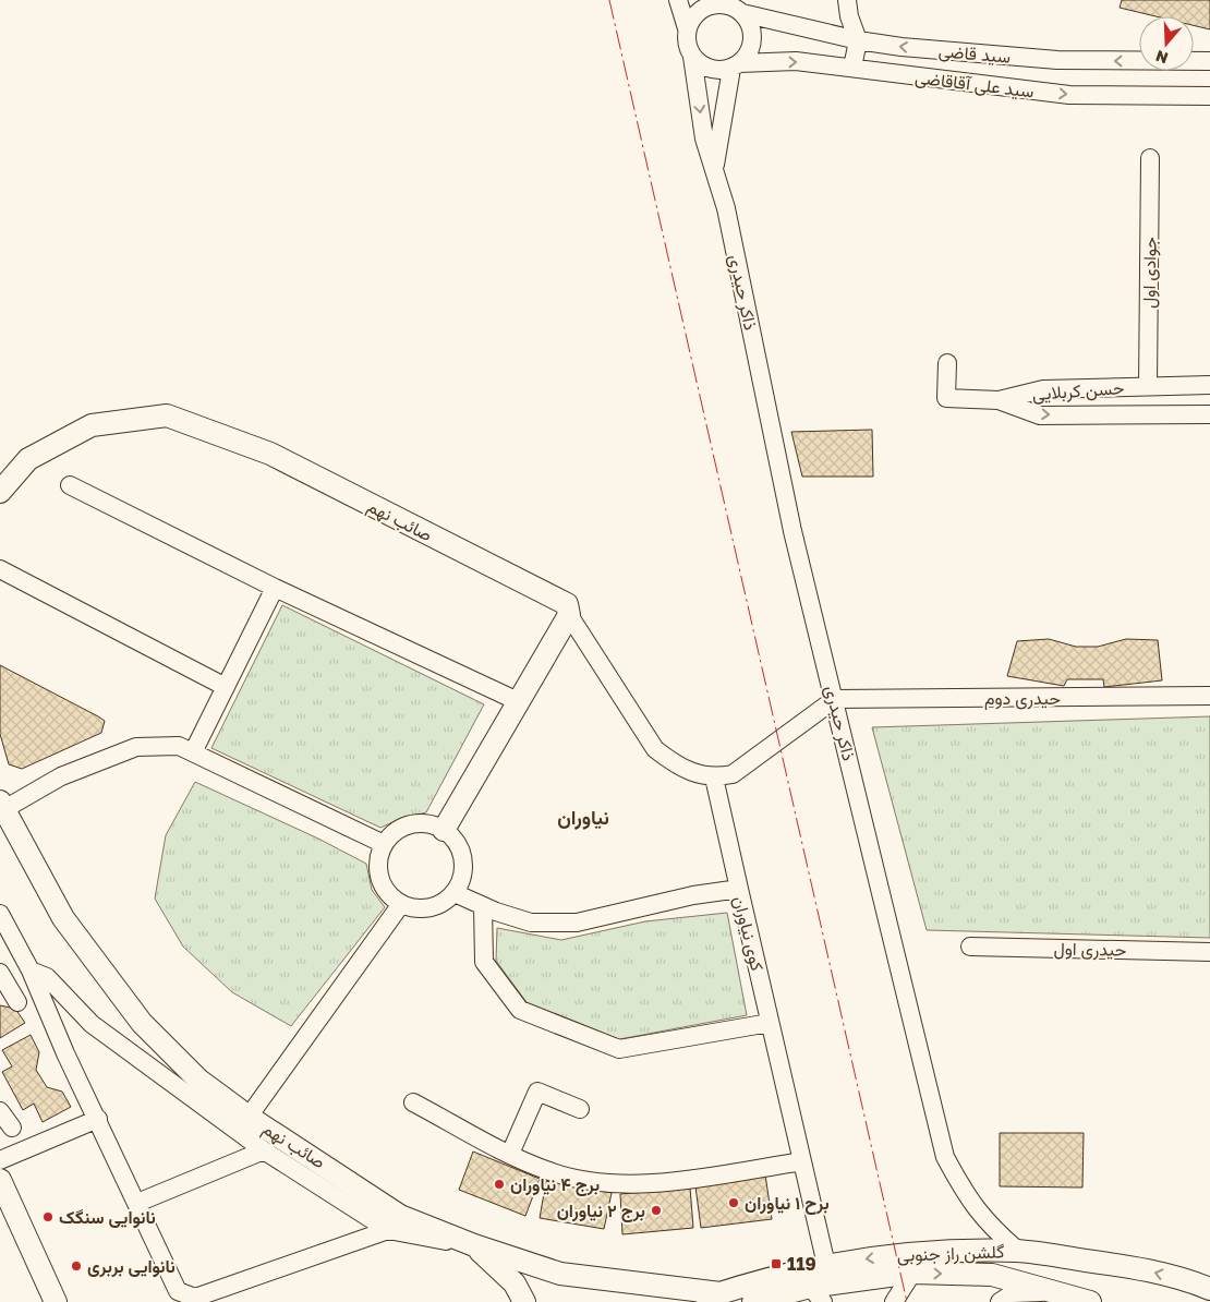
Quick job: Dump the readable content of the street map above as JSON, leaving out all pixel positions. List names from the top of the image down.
{
  "streets": {
    "main road": ["صائب نهم", "گلشن راز جنوبی"],
    "street": [
      "سید قاضی",
      "سید علی آقاقاضی",
      "جوادی اول",
      "ذاکر حیدری",
      "حسن کربلایی",
      "حیدری دوم",
      "کوی نیاوران",
      "حیدری اول"
    ]
  },
  "crossings": [
    ["سید قاضی", "سید علی آقاقاضی"],
    ["سید قاضی", "ذاکر حیدری"],
    ["سید علی آقاقاضی", "ذاکر حیدری"],
    ["جوادی اول", "حسن کربلایی"],
    ["ذاکر حیدری", "حیدری دوم"],
    ["ذاکر حیدری", "گلشن راز جنوبی"],
    ["صائب نهم", "گلشن راز جنوبی"],
    ["کوی نیاوران", "گلشن راز جنوبی"]
  ],
  "one_way": ["سید قاضی", "سید علی آقاقاضی"],
  "districts": ["نیاوران"],
  "places": {
    "other": [
      "برج ۴ نیاوران",
      "برح ۱ نیاوران",
      "برج ۲ نیاوران",
      "نانوایی سنگک",
      "نانوایی بربری"
    ],
    "transit": ["119"]
  },
  "north": "bottom"
}
